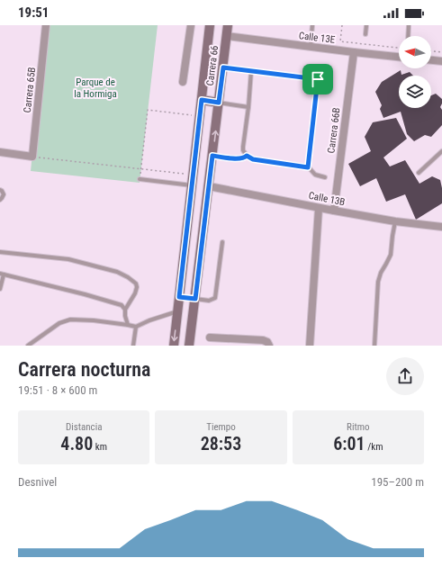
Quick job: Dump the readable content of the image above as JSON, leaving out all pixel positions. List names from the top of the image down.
{
  "streets": {
    "main road": ["Carrera 66"],
    "street": [
      "Calle 13E",
      "Carrera 65B",
      "Carrera 66B",
      "Calle 13B"
    ]
  },
  "crossings": [
    ["Calle 13E", "Carrera 66"],
    ["Calle 13E", "Carrera 66B"],
    ["Carrera 66", "Calle 13B"],
    ["Carrera 66B", "Calle 13B"]
  ],
  "parks": ["Parque de la Hormiga"],
  "north": "left",
  "page": {
    "status": "19:51",
    "heading": ["Carrera nocturna", "19:51 · 8 × 600 m"],
    "stats": [
      ["Distancia", "4.80 km"],
      ["Tiempo", "28:53"],
      ["Ritmo", "6:01 /km"]
    ],
    "chart": ["Desnivel", "195–200 m"]
  }
}
